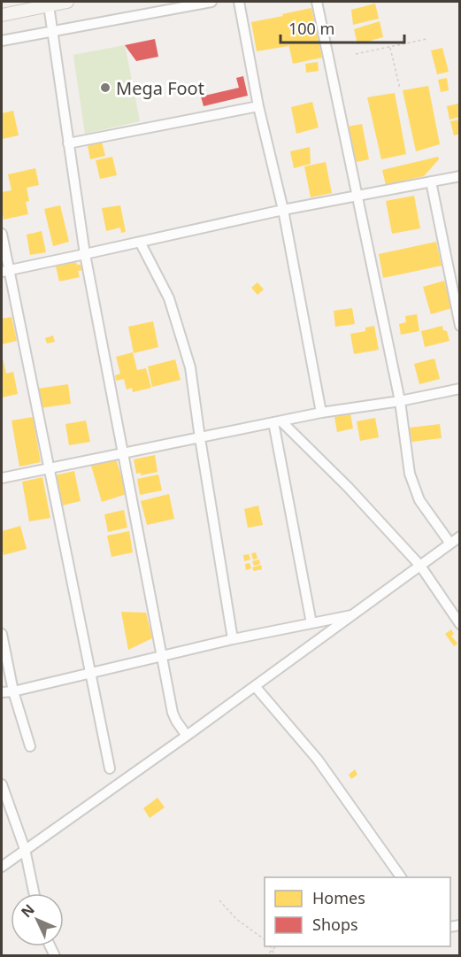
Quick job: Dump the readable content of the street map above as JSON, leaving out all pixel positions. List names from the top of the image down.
{
  "places": ["Mega Foot"],
  "legend": ["Homes", "Shops"],
  "scale_bar": "100 m",
  "north": "top left"
}
